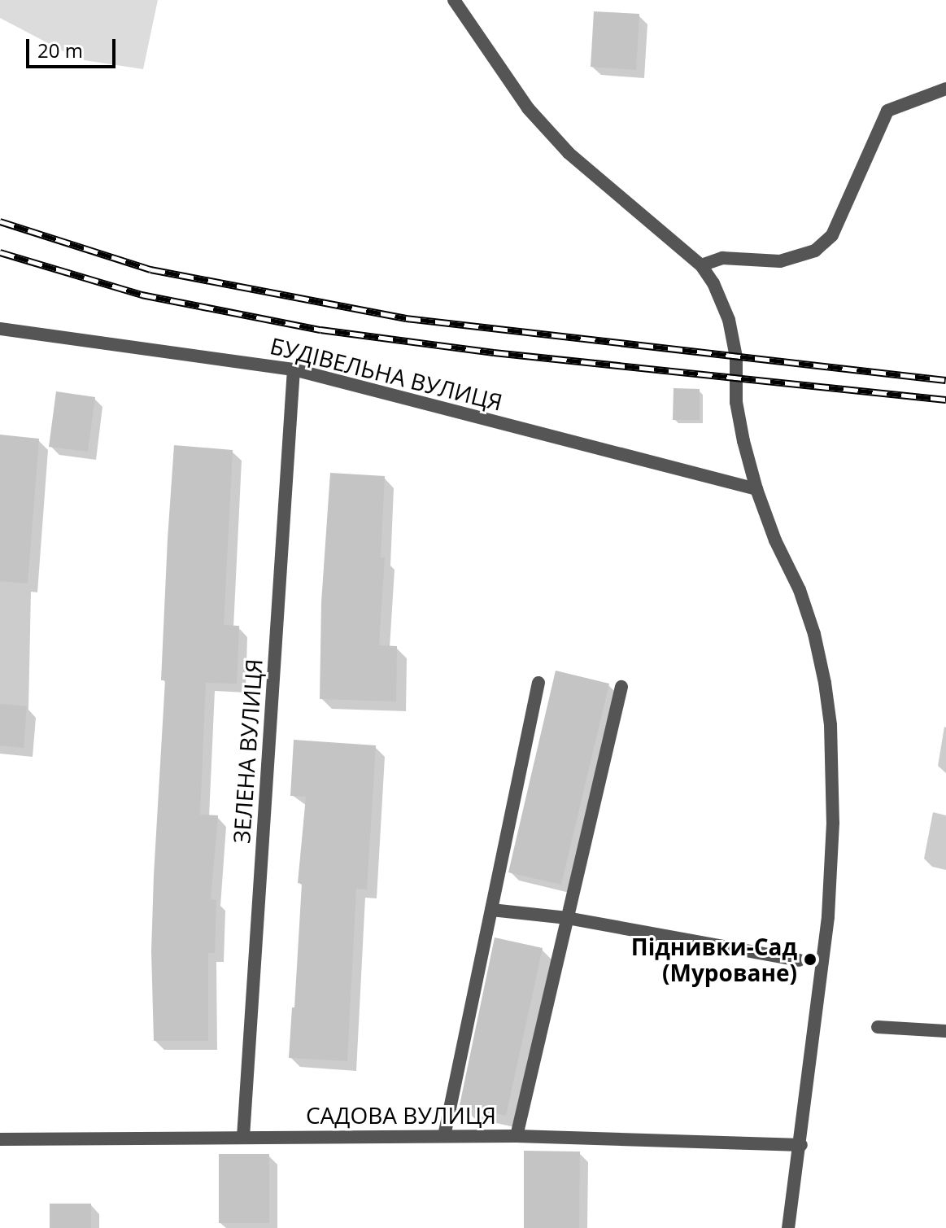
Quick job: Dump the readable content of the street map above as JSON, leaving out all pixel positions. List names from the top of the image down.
{
  "streets": {
    "street": ["БУДІВЕЛЬНА ВУЛИЦЯ", "ЗЕЛЕНА ВУЛИЦЯ", "САДОВА ВУЛИЦЯ"]
  },
  "crossings": [
    ["БУДІВЕЛЬНА ВУЛИЦЯ", "ЗЕЛЕНА ВУЛИЦЯ"],
    ["ЗЕЛЕНА ВУЛИЦЯ", "САДОВА ВУЛИЦЯ"]
  ],
  "places": ["Піднивки-Сад (Муроване)"],
  "scale_bar": "20 m"
}
